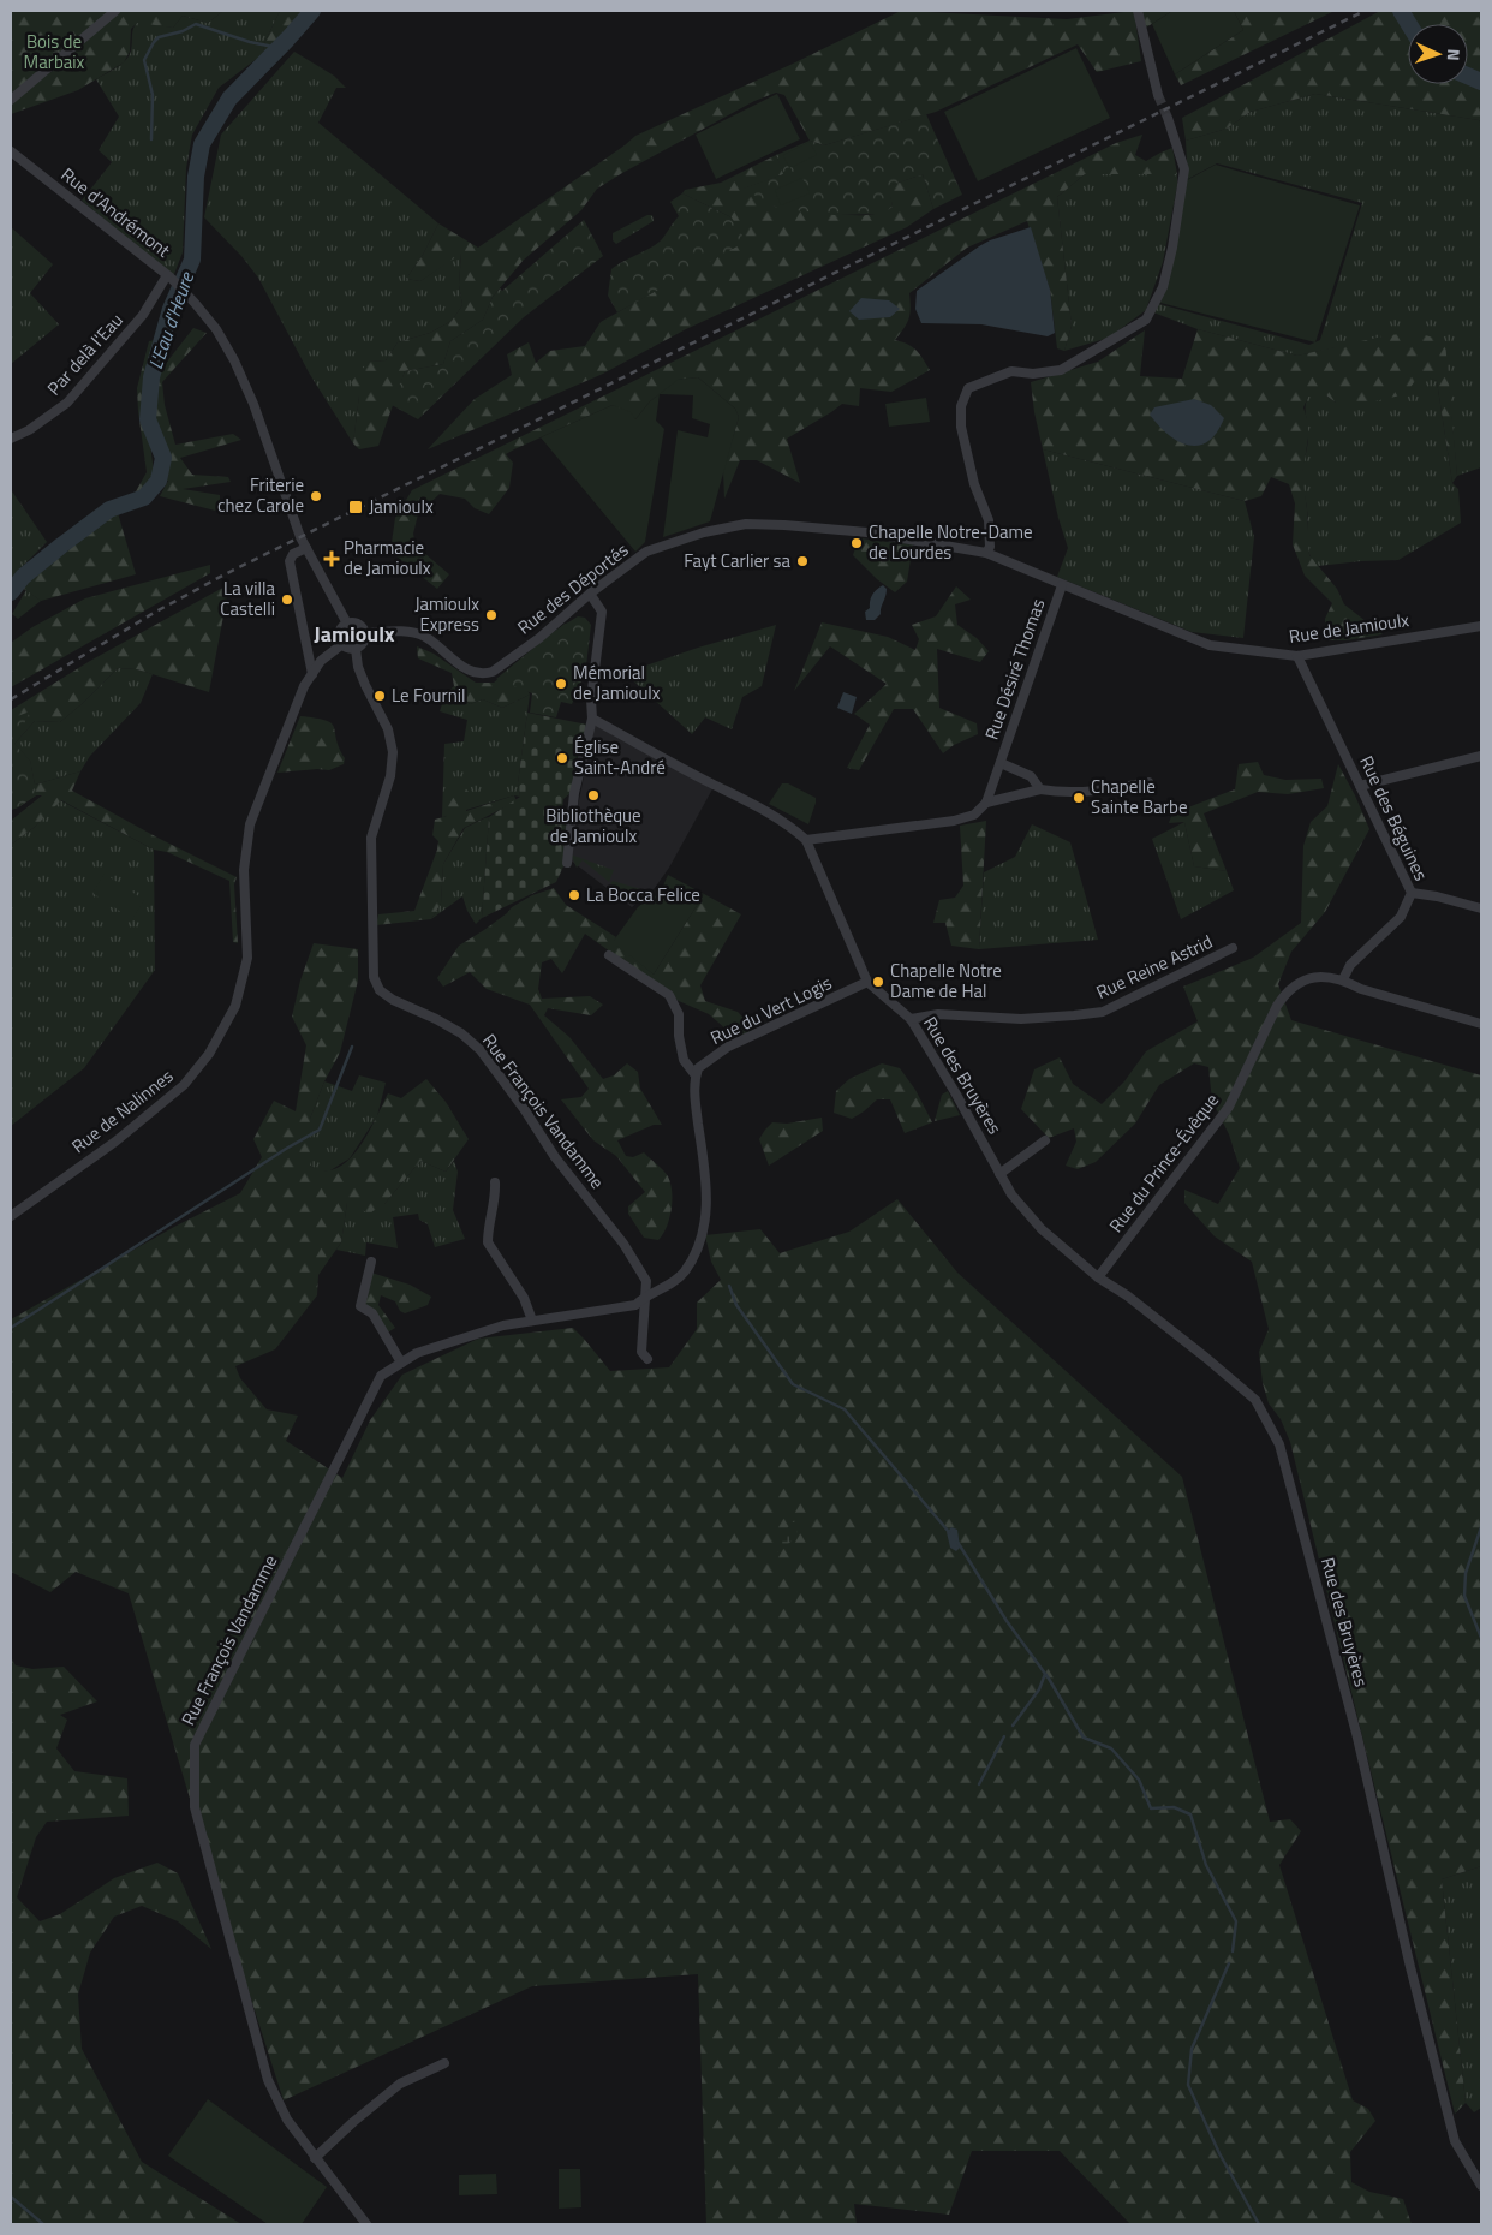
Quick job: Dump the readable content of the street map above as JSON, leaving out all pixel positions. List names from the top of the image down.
{
  "streets": {
    "street": [
      "Rue d'Andrémont",
      "Par delà l'Eau",
      "Rue des Déportés",
      "Rue de Jamioulx",
      "Rue Désiré Thomas",
      "Rue des Béguines",
      "Rue Reine Astrid",
      "Rue du Vert Logis",
      "Rue des Bruyères",
      "Rue de Nalinnes",
      "Rue François Vandamme",
      "Rue du Prince-Évêque"
    ]
  },
  "crossings": [
    ["Rue d'Andrémont", "Par delà l'Eau"],
    ["Rue d'Andrémont", "Rue des Déportés"],
    ["Rue d'Andrémont", "Rue de Nalinnes"],
    ["Rue d'Andrémont", "Rue François Vandamme"],
    ["Rue des Déportés", "Rue de Jamioulx"],
    ["Rue des Déportés", "Rue Désiré Thomas"],
    ["Rue des Déportés", "Rue de Nalinnes"],
    ["Rue des Déportés", "Rue François Vandamme"],
    ["Rue de Jamioulx", "Rue des Béguines"],
    ["Rue des Béguines", "Rue du Prince-Évêque"],
    ["Rue Reine Astrid", "Rue des Bruyères"],
    ["Rue du Vert Logis", "Rue des Bruyères"],
    ["Rue des Bruyères", "Rue du Prince-Évêque"],
    ["Rue de Nalinnes", "Rue François Vandamme"]
  ],
  "districts": ["Jamioulx"],
  "water": ["L'Eau d'Heure"],
  "parks": ["Bois de Marbaix"],
  "places": {
    "other": [
      "Friterie chez Carole",
      "Chapelle Notre-Dame de Lourdes",
      "Fayt Carlier sa",
      "La villa Castelli",
      "Jamioulx Express",
      "Mémorial de Jamioulx",
      "Le Fournil",
      "Église Saint-André",
      "Bibliothèque de Jamioulx",
      "Chapelle Sainte Barbe",
      "La Bocca Felice",
      "Chapelle Notre Dame de Hal"
    ],
    "transit": ["Jamioulx"],
    "health": ["Pharmacie de Jamioulx"]
  },
  "north": "right"
}
